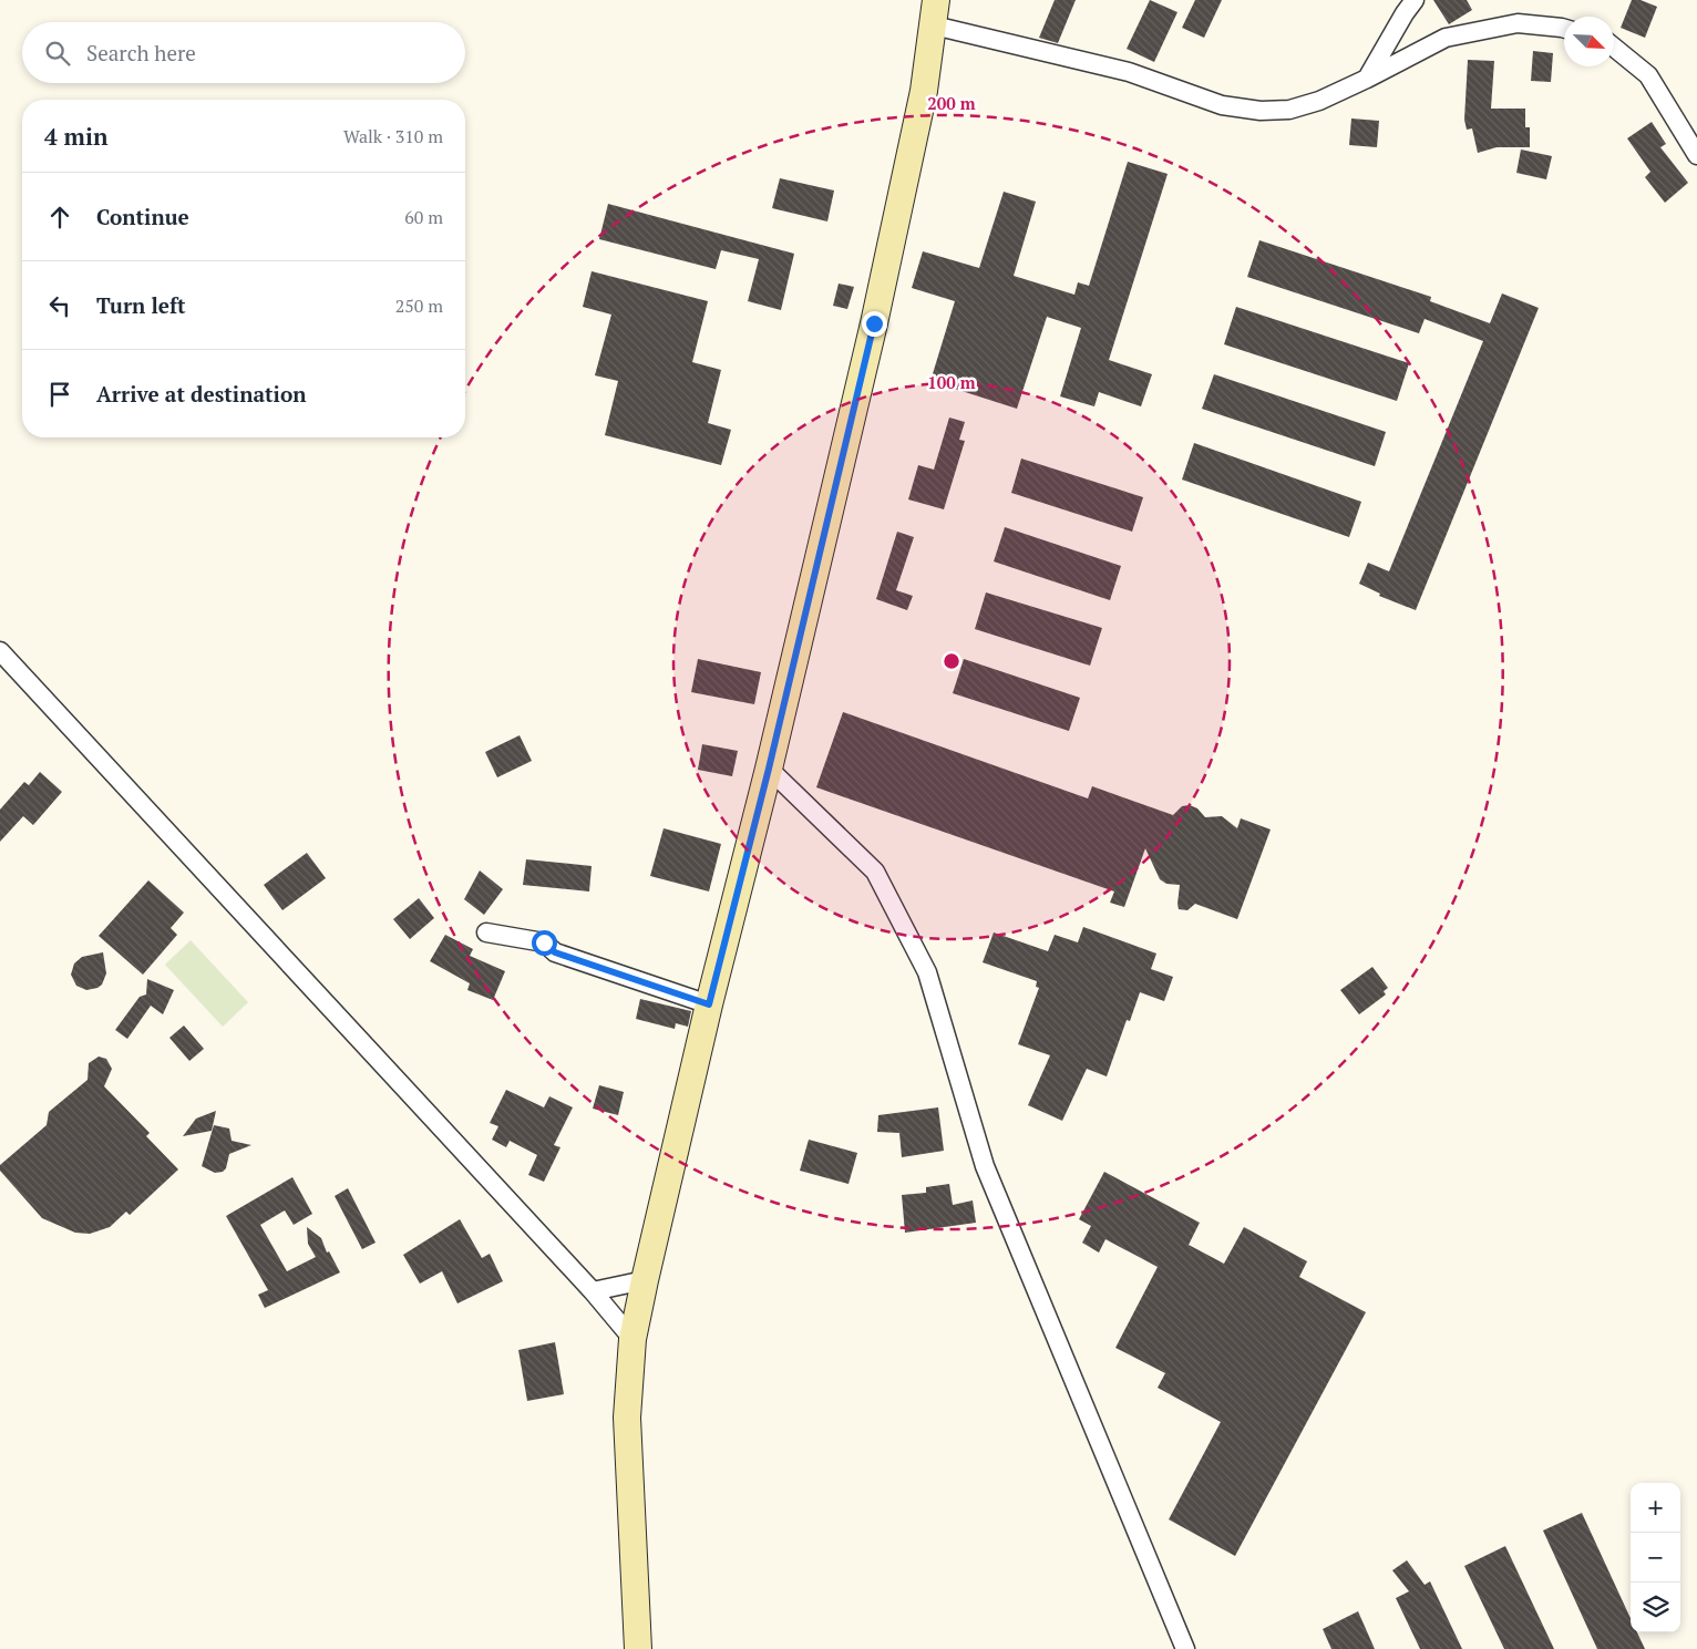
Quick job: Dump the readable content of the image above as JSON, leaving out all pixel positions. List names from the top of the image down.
{
  "north": "bottom right",
  "page": {
    "search": "Search here",
    "heading": ["4 min", "Walk · 310 m"],
    "list": [
      ["Continue", "60 m"],
      ["Turn left", "250 m"],
      "Arrive at destination"
    ],
    "map_buttons": ["+", "−"]
  },
  "rings": ["200 m", "100 m"]
}
